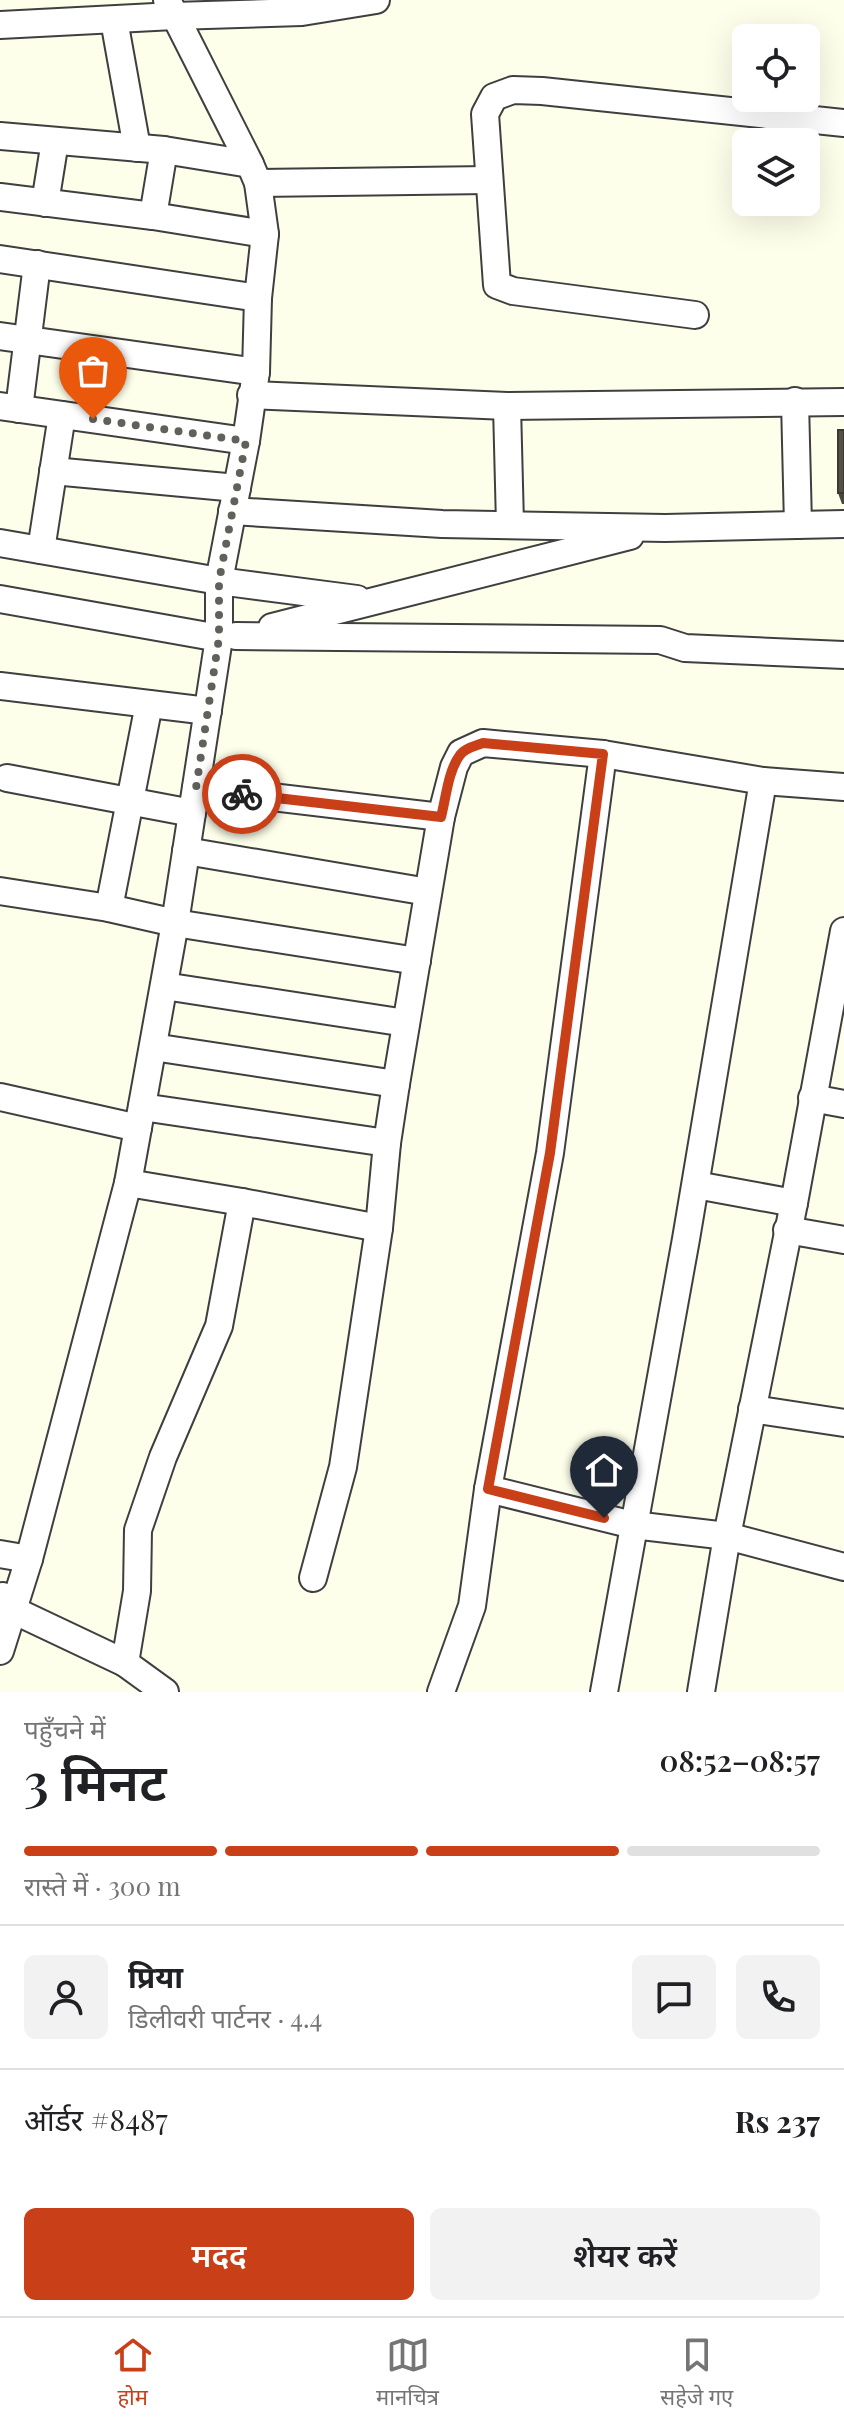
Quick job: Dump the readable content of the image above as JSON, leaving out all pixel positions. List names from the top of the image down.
{
  "page": {
    "heading": ["3 मिनट", "पहुँचने में", "08:52–08:57"],
    "panel": [
      "प्रिया",
      "डिलीवरी पार्टनर · 4.4",
      "ऑर्डर #8487",
      "Rs 237"
    ],
    "bar": "रास्ते में · 300 m",
    "buttons": ["मदद", "शेयर करें"],
    "tabs": ["होम", "मानचित्र", "सहेजे गए"]
  }
}
